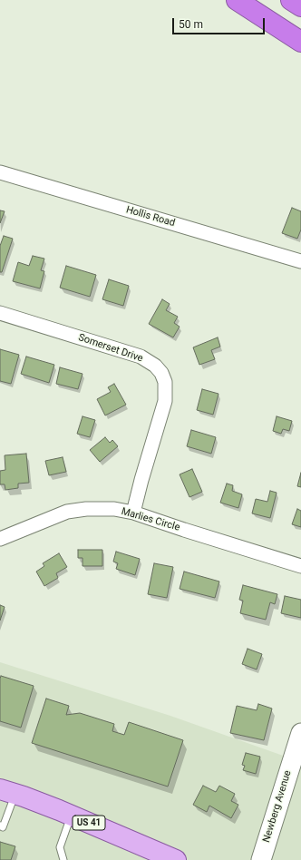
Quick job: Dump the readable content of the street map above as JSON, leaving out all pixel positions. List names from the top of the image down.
{
  "streets": {
    "main road": ["US 41"],
    "street": [
      "Hollis Road",
      "Somerset Drive",
      "Marlies Circle",
      "Newberg Avenue"
    ]
  },
  "crossings": [
    ["Somerset Drive", "Marlies Circle"]
  ],
  "scale_bar": "50 m"
}
